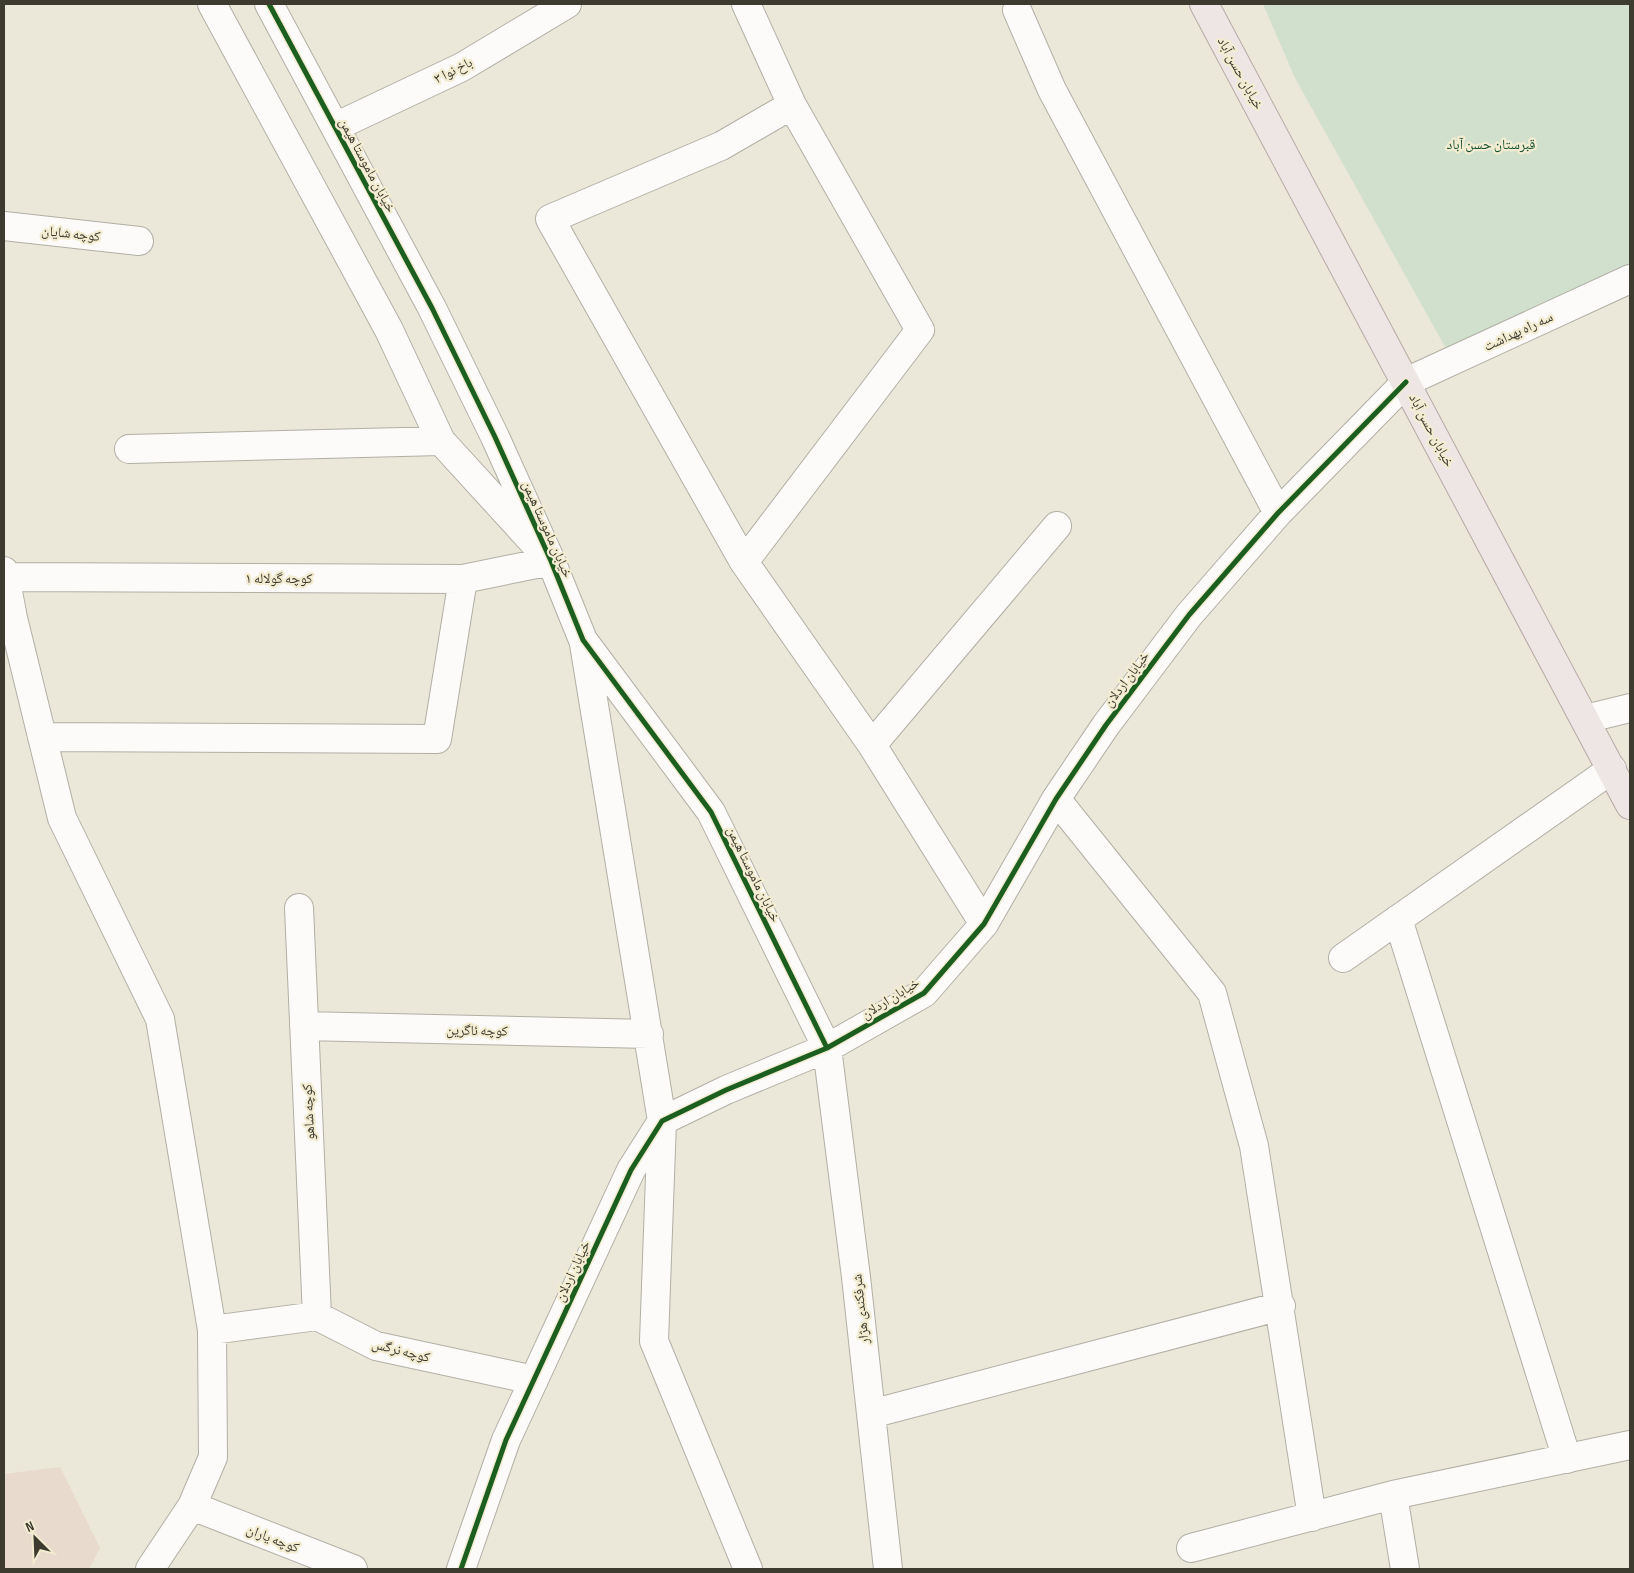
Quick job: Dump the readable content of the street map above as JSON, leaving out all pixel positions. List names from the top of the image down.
{
  "streets": {
    "main road": ["خیابان حسن آباد"],
    "street": [
      "باخ نوا ۳",
      "خیابان ماموستا هیمن",
      "کوچه شایان",
      "سه راه بهداشت",
      "کوچه گولاله ۱",
      "خیابان اردلان",
      "کوچه ئاگرین",
      "کوچه شاهو",
      "شرفکندی هژار",
      "کوچه نرگس",
      "کوچه یاران"
    ]
  },
  "crossings": [
    ["باخ نوا ۳", "خیابان ماموستا هیمن"],
    ["خیابان حسن آباد", "سه راه بهداشت"],
    ["خیابان حسن آباد", "خیابان اردلان"],
    ["خیابان ماموستا هیمن", "کوچه گولاله ۱"],
    ["خیابان ماموستا هیمن", "خیابان اردلان"],
    ["خیابان ماموستا هیمن", "شرفکندی هژار"],
    ["سه راه بهداشت", "خیابان اردلان"],
    ["خیابان اردلان", "شرفکندی هژار"],
    ["خیابان اردلان", "کوچه نرگس"],
    ["کوچه ئاگرین", "کوچه شاهو"],
    ["کوچه شاهو", "کوچه نرگس"]
  ],
  "parks": ["قبرستان حسن آباد"],
  "north": "top left"
}
